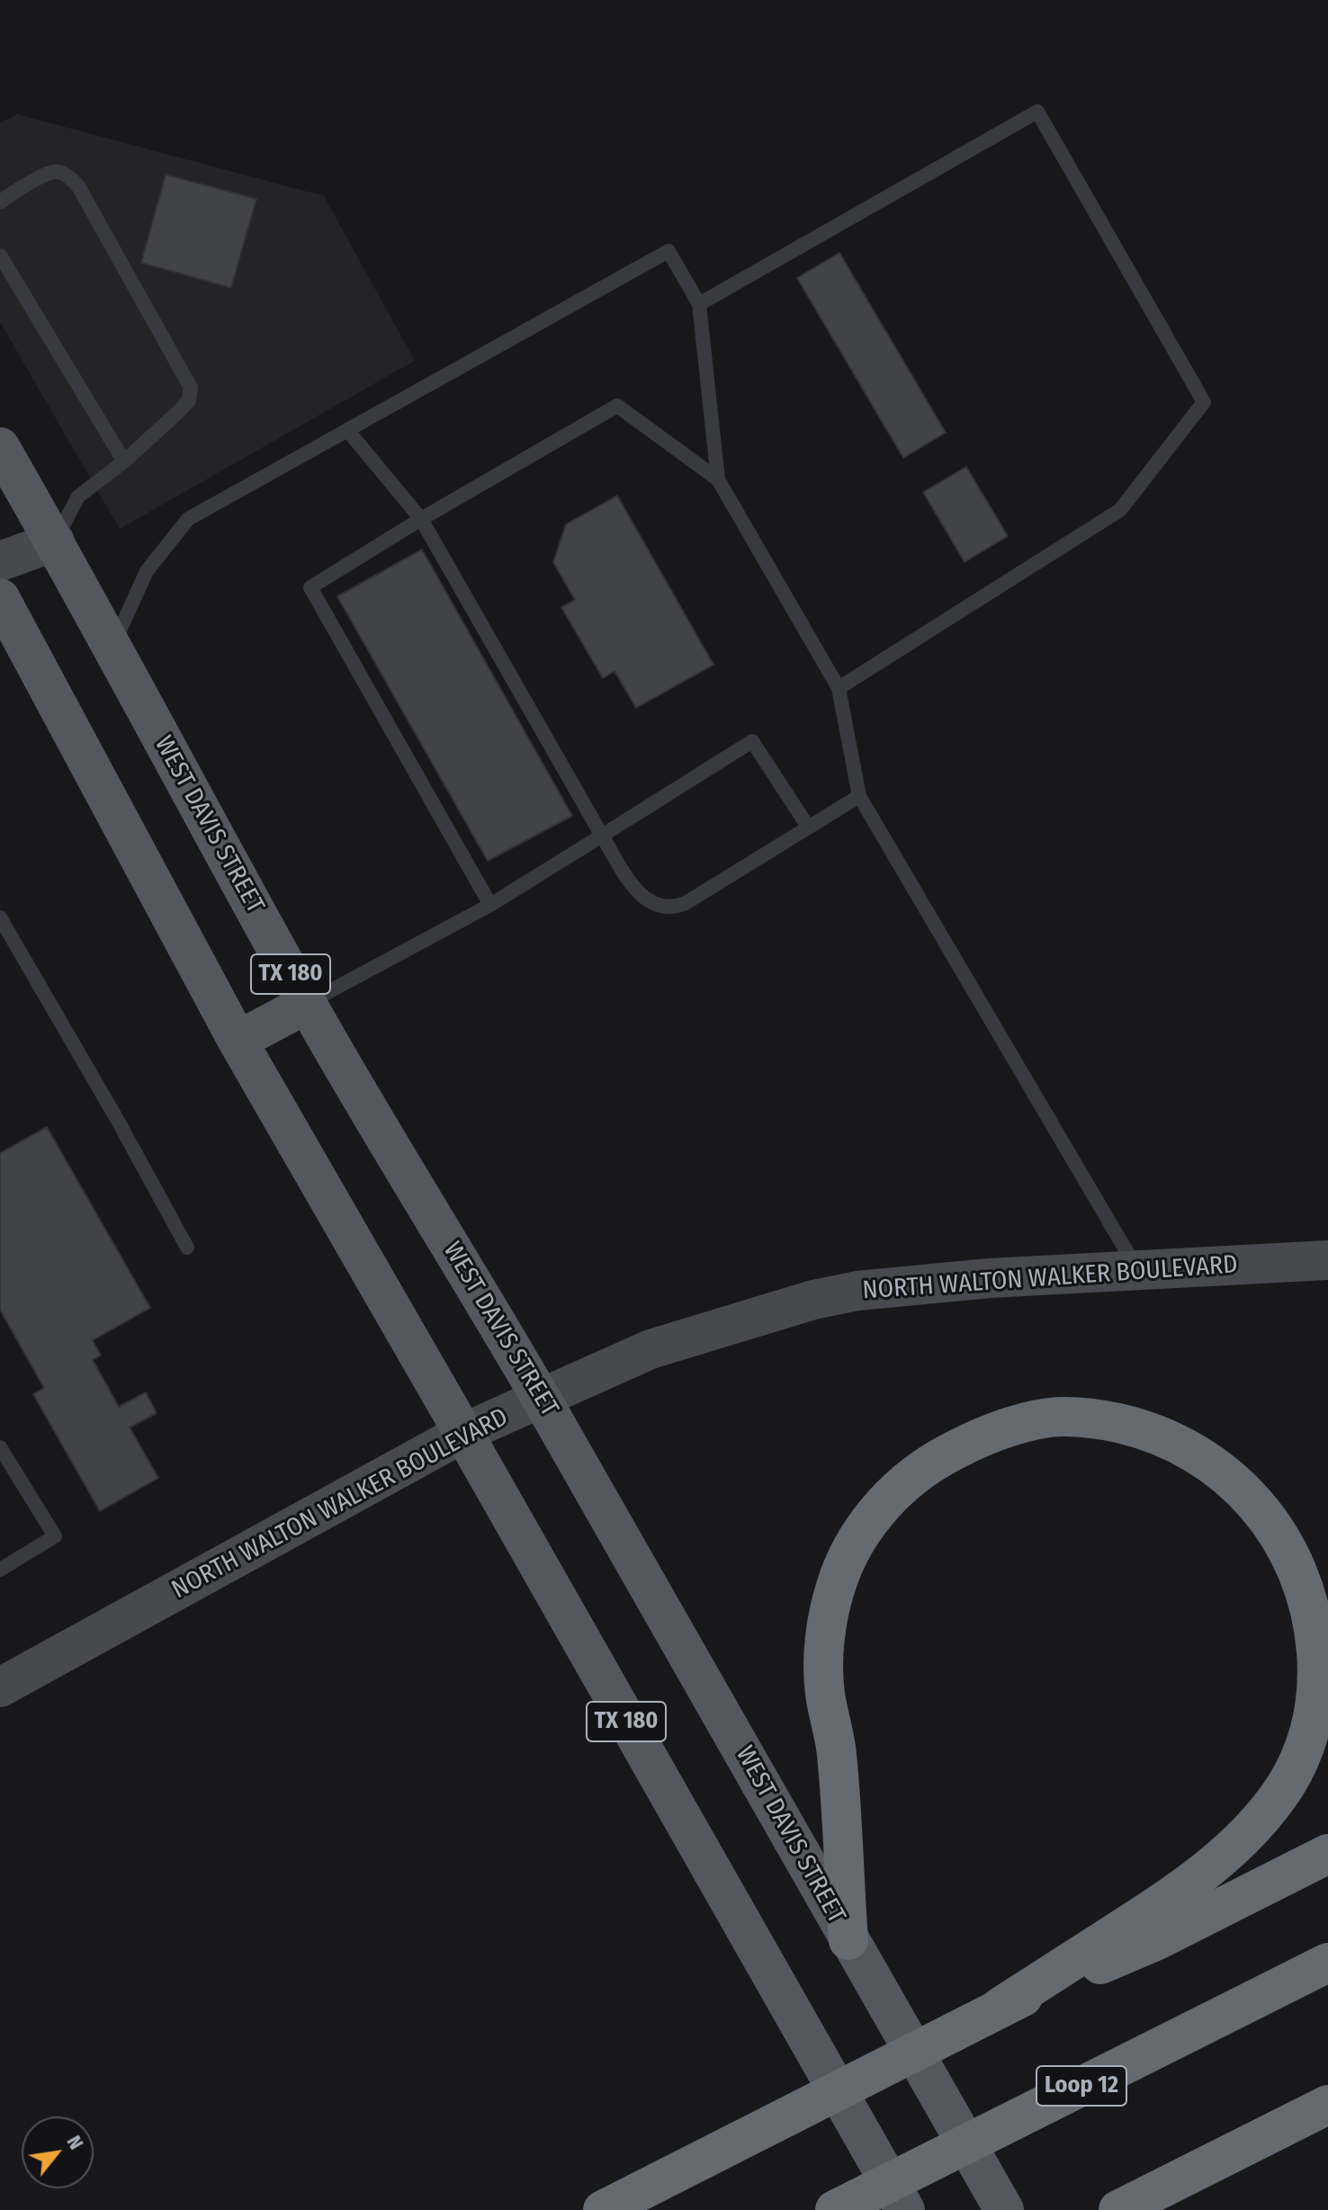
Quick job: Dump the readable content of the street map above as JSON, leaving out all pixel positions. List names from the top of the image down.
{
  "streets": {
    "highway": ["Loop 12"],
    "main road": ["WEST DAVIS STREET", "TX 180", "NORTH WALTON WALKER BOULEVARD"]
  },
  "crossings": [
    ["WEST DAVIS STREET", "NORTH WALTON WALKER BOULEVARD"],
    ["TX 180", "NORTH WALTON WALKER BOULEVARD"]
  ],
  "north": "top right"
}
